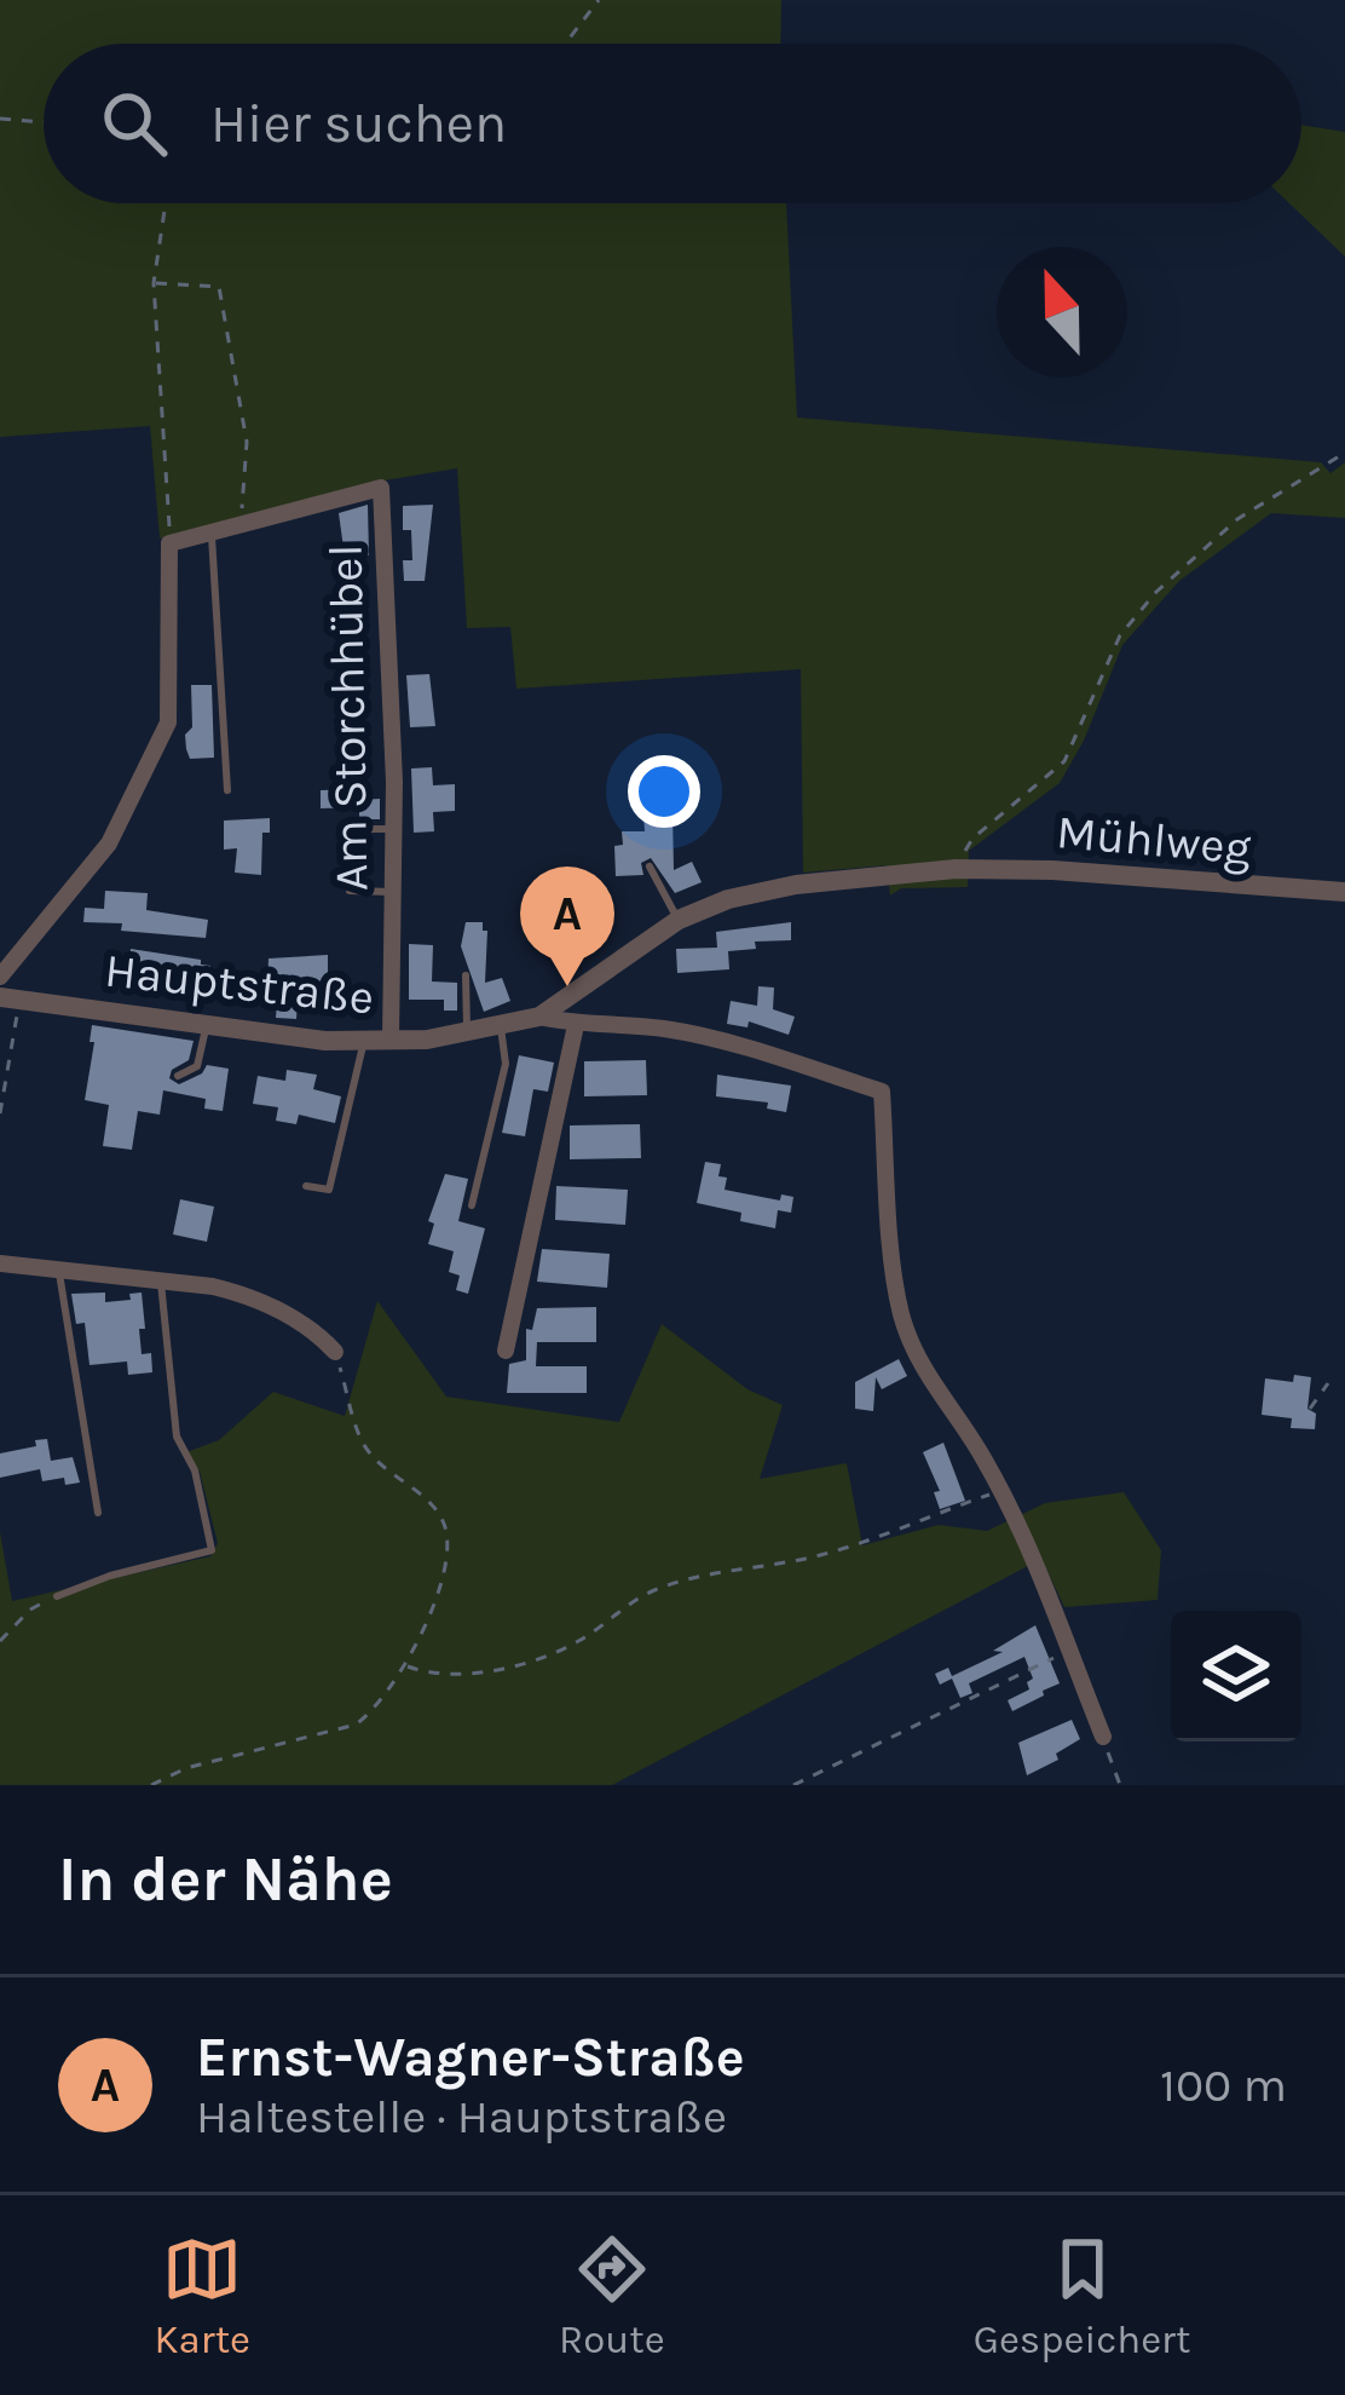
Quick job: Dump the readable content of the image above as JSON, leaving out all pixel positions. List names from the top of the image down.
{
  "streets": {
    "street": ["Am Storchhübel", "Mühlweg", "Hauptstraße"]
  },
  "crossings": [
    ["Am Storchhübel", "Hauptstraße"],
    ["Mühlweg", "Hauptstraße"]
  ],
  "north": "top",
  "page": {
    "search": "Hier suchen",
    "pins": "A",
    "heading": "In der Nähe",
    "list": [
      {
        "mark": "A",
        "name": "Ernst-Wagner-Straße",
        "note": "Haltestelle · Hauptstraße",
        "value": "100 m"
      }
    ],
    "nav": ["Karte", "Route", "Gespeichert"]
  }
}
